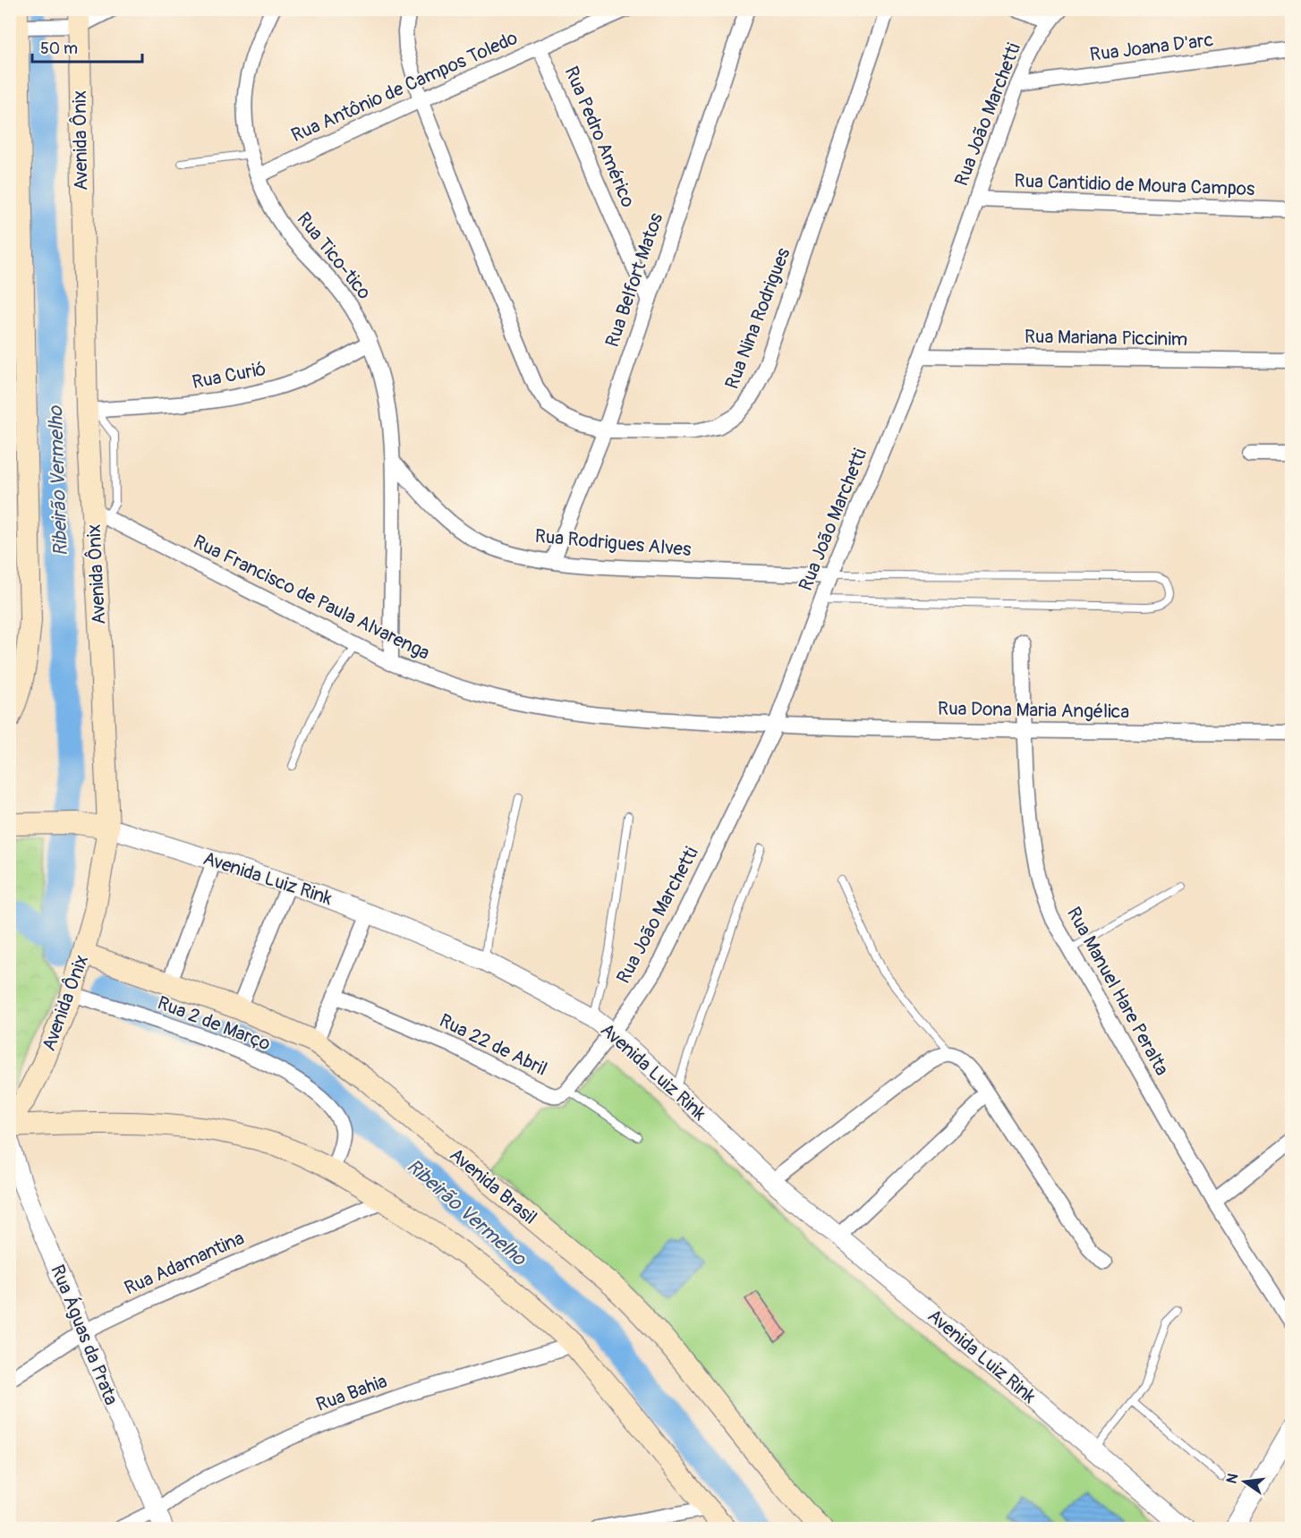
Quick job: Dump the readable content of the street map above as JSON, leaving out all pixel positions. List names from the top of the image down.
{
  "streets": {
    "main road": ["Avenida Ônix", "Avenida Luiz Rink", "Avenida Brasil"],
    "street": [
      "Rua Joana D'arc",
      "Rua Antônio de Campos Toledo",
      "Rua João Marchetti",
      "Rua Pedro Américo",
      "Rua Cantidio de Moura Campos",
      "Rua Tico-tico",
      "Rua Belfort Matos",
      "Rua Nina Rodrigues",
      "Rua Mariana Piccinim",
      "Rua Curió",
      "Rua Rodrigues Alves",
      "Rua Francisco de Paula Alvarenga",
      "Rua Dona Maria Angélica",
      "Rua Manuel Hare Peralta",
      "Rua 2 de Março",
      "Rua 22 de Abril",
      "Rua Adamantina",
      "Rua Águas da Prata",
      "Rua Bahia"
    ]
  },
  "crossings": [
    ["Rua Joana D'arc", "Rua João Marchetti"],
    ["Rua Antônio de Campos Toledo", "Rua Pedro Américo"],
    ["Rua Antônio de Campos Toledo", "Rua Tico-tico"],
    ["Rua Antônio de Campos Toledo", "Rua Nina Rodrigues"],
    ["Rua João Marchetti", "Rua Cantidio de Moura Campos"],
    ["Rua João Marchetti", "Rua Mariana Piccinim"],
    ["Rua João Marchetti", "Rua Rodrigues Alves"],
    ["Rua João Marchetti", "Rua Francisco de Paula Alvarenga"],
    ["Rua João Marchetti", "Rua Dona Maria Angélica"],
    ["Rua João Marchetti", "Avenida Luiz Rink"],
    ["Rua João Marchetti", "Rua 22 de Abril"],
    ["Rua Pedro Américo", "Rua Belfort Matos"],
    ["Avenida Ônix", "Rua Curió"],
    ["Avenida Ônix", "Rua Francisco de Paula Alvarenga"],
    ["Avenida Ônix", "Avenida Luiz Rink"],
    ["Avenida Ônix", "Rua 2 de Março"],
    ["Avenida Ônix", "Avenida Brasil"],
    ["Rua Tico-tico", "Rua Curió"],
    ["Rua Tico-tico", "Rua Rodrigues Alves"],
    ["Rua Tico-tico", "Rua Francisco de Paula Alvarenga"],
    ["Rua Belfort Matos", "Rua Nina Rodrigues"],
    ["Rua Belfort Matos", "Rua Rodrigues Alves"],
    ["Rua Francisco de Paula Alvarenga", "Rua Dona Maria Angélica"],
    ["Rua Dona Maria Angélica", "Rua Manuel Hare Peralta"],
    ["Avenida Luiz Rink", "Rua 22 de Abril"],
    ["Rua Adamantina", "Rua Águas da Prata"],
    ["Rua Águas da Prata", "Rua Bahia"]
  ],
  "water": ["Ribeirão Vermelho"],
  "scale_bar": "50 m",
  "north": "left"
}
